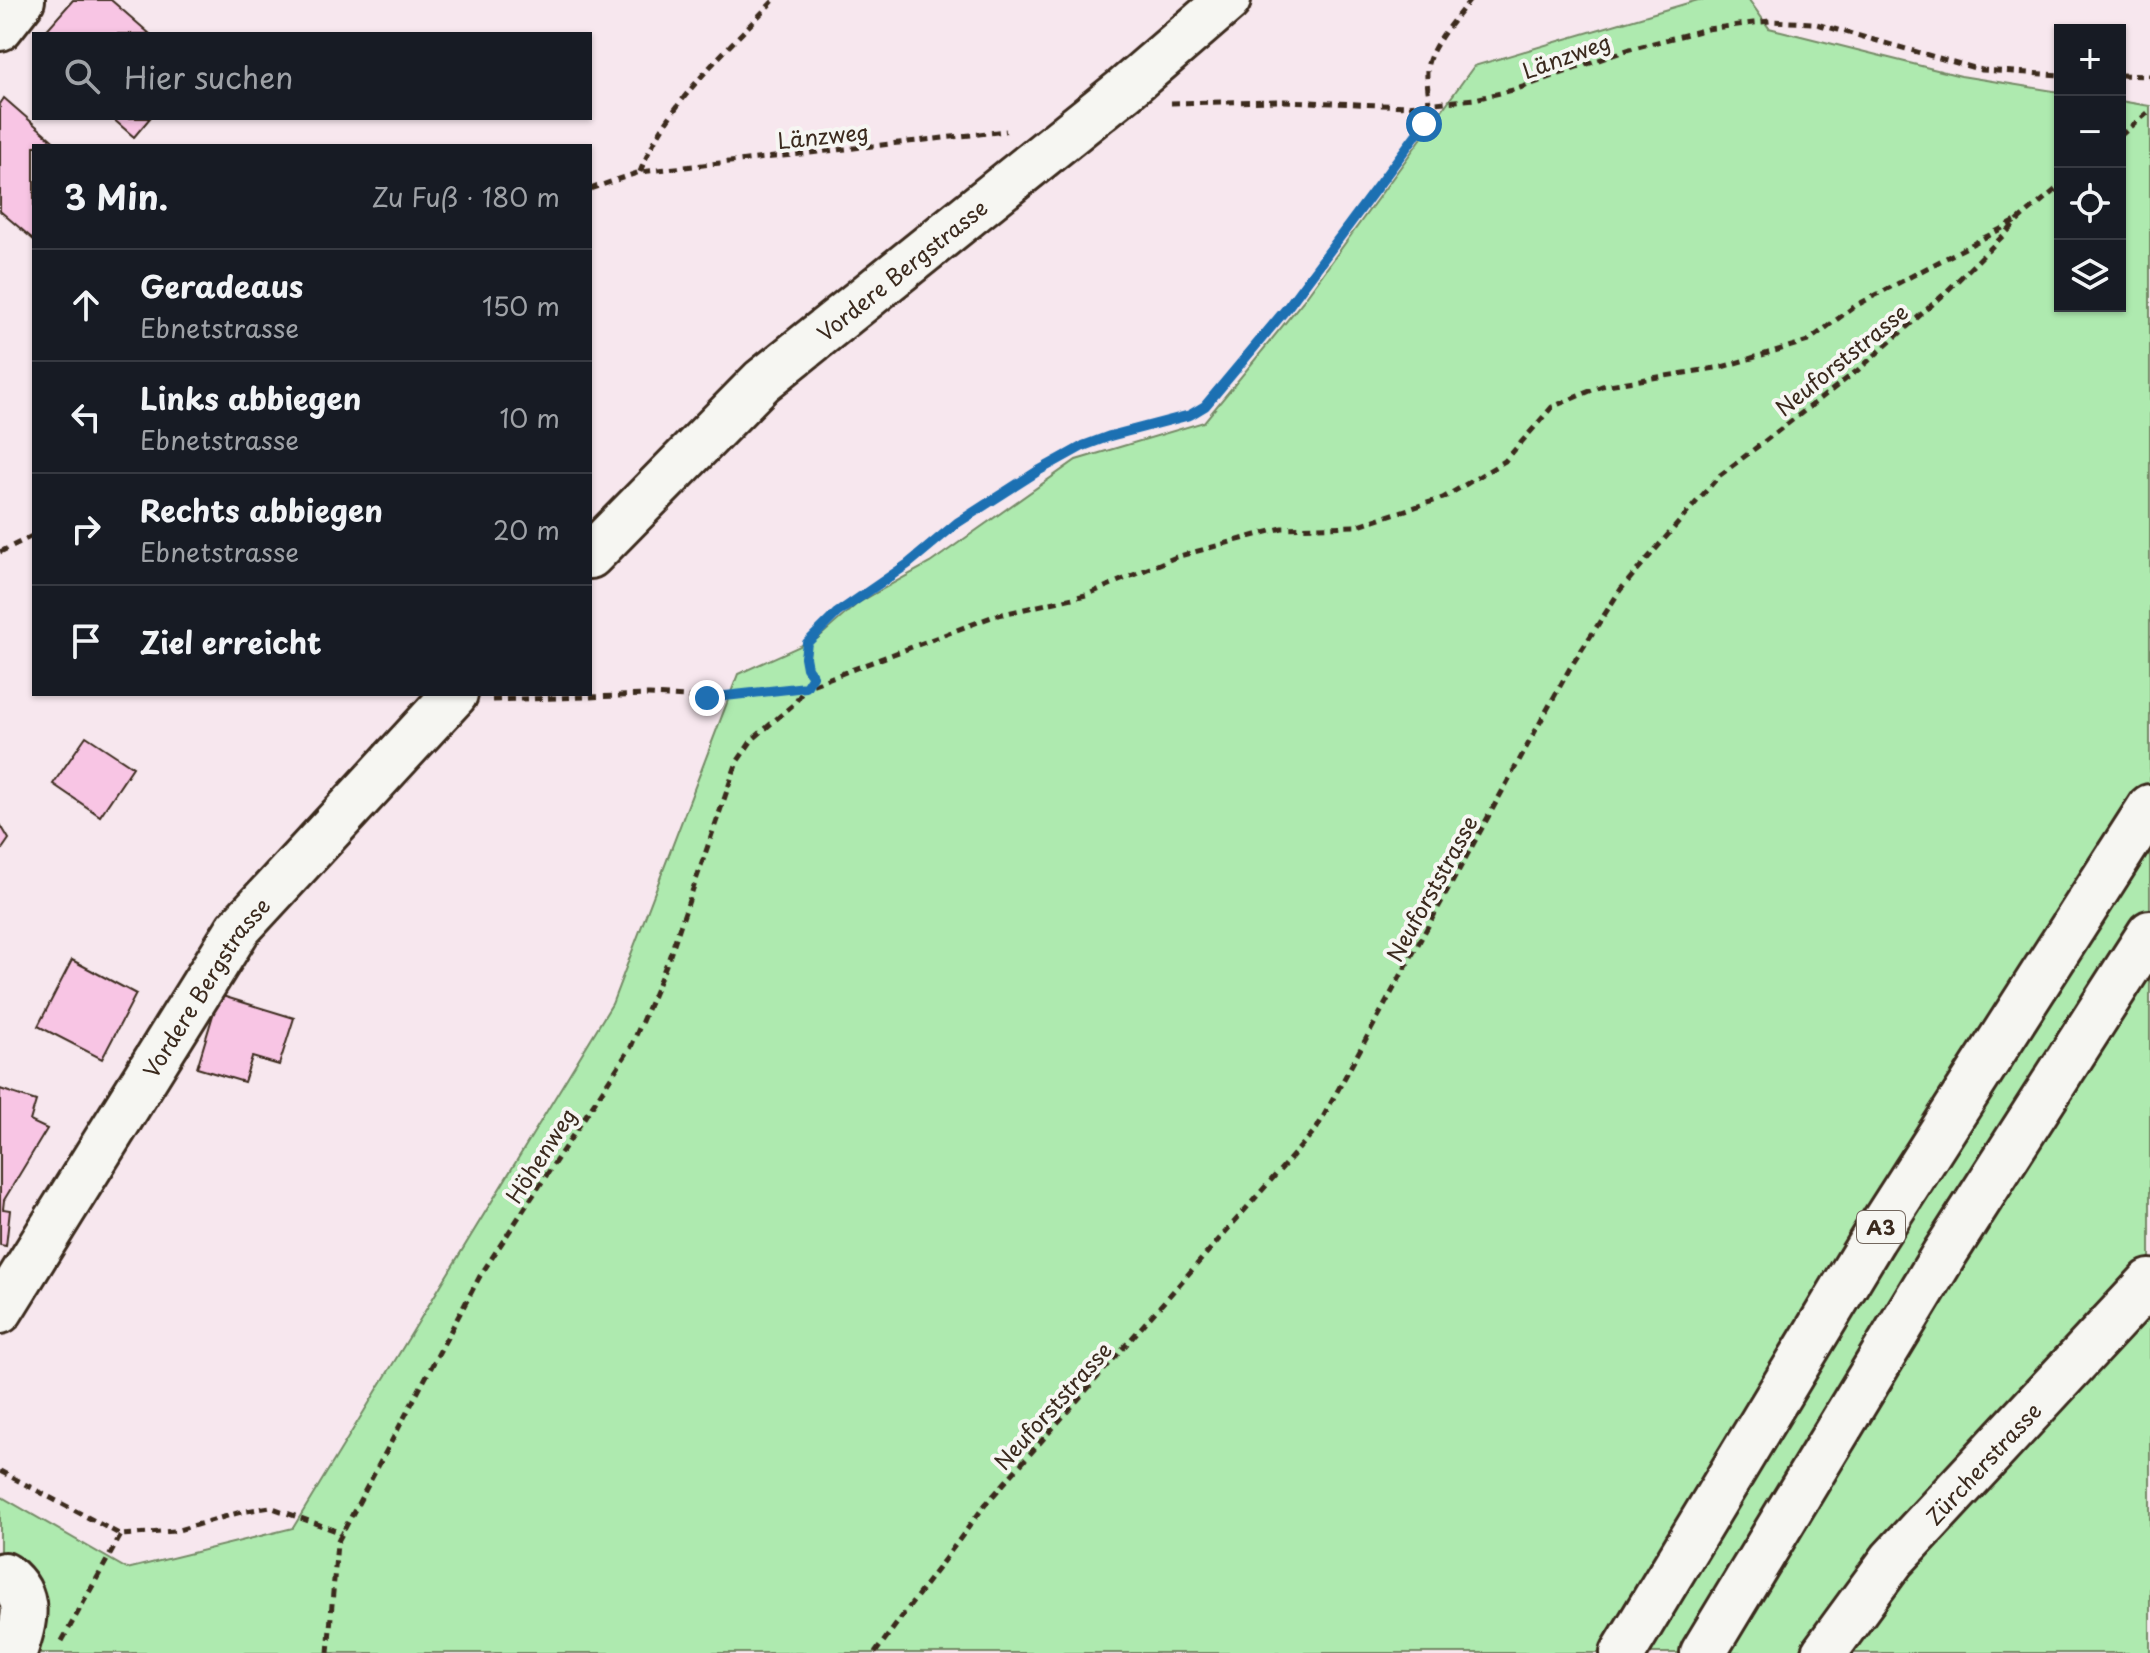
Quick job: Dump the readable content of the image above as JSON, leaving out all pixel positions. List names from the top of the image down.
{
  "streets": {
    "main road": ["Vordere Bergstrasse", "A3", "Zürcherstrasse"],
    "path": ["Länzweg", "Neuforststrasse", "Höhenweg"]
  },
  "crossings": [
    ["Länzweg", "Vordere Bergstrasse"]
  ],
  "page": {
    "map_buttons": ["+", "−"],
    "search": "Hier suchen",
    "heading": ["3 Min.", "Zu Fuß · 180 m"],
    "list": [
      ["Geradeaus", "Ebnetstrasse", "150 m"],
      ["Links abbiegen", "Ebnetstrasse", "10 m"],
      ["Rechts abbiegen", "Ebnetstrasse", "20 m"],
      "Ziel erreicht"
    ]
  }
}
